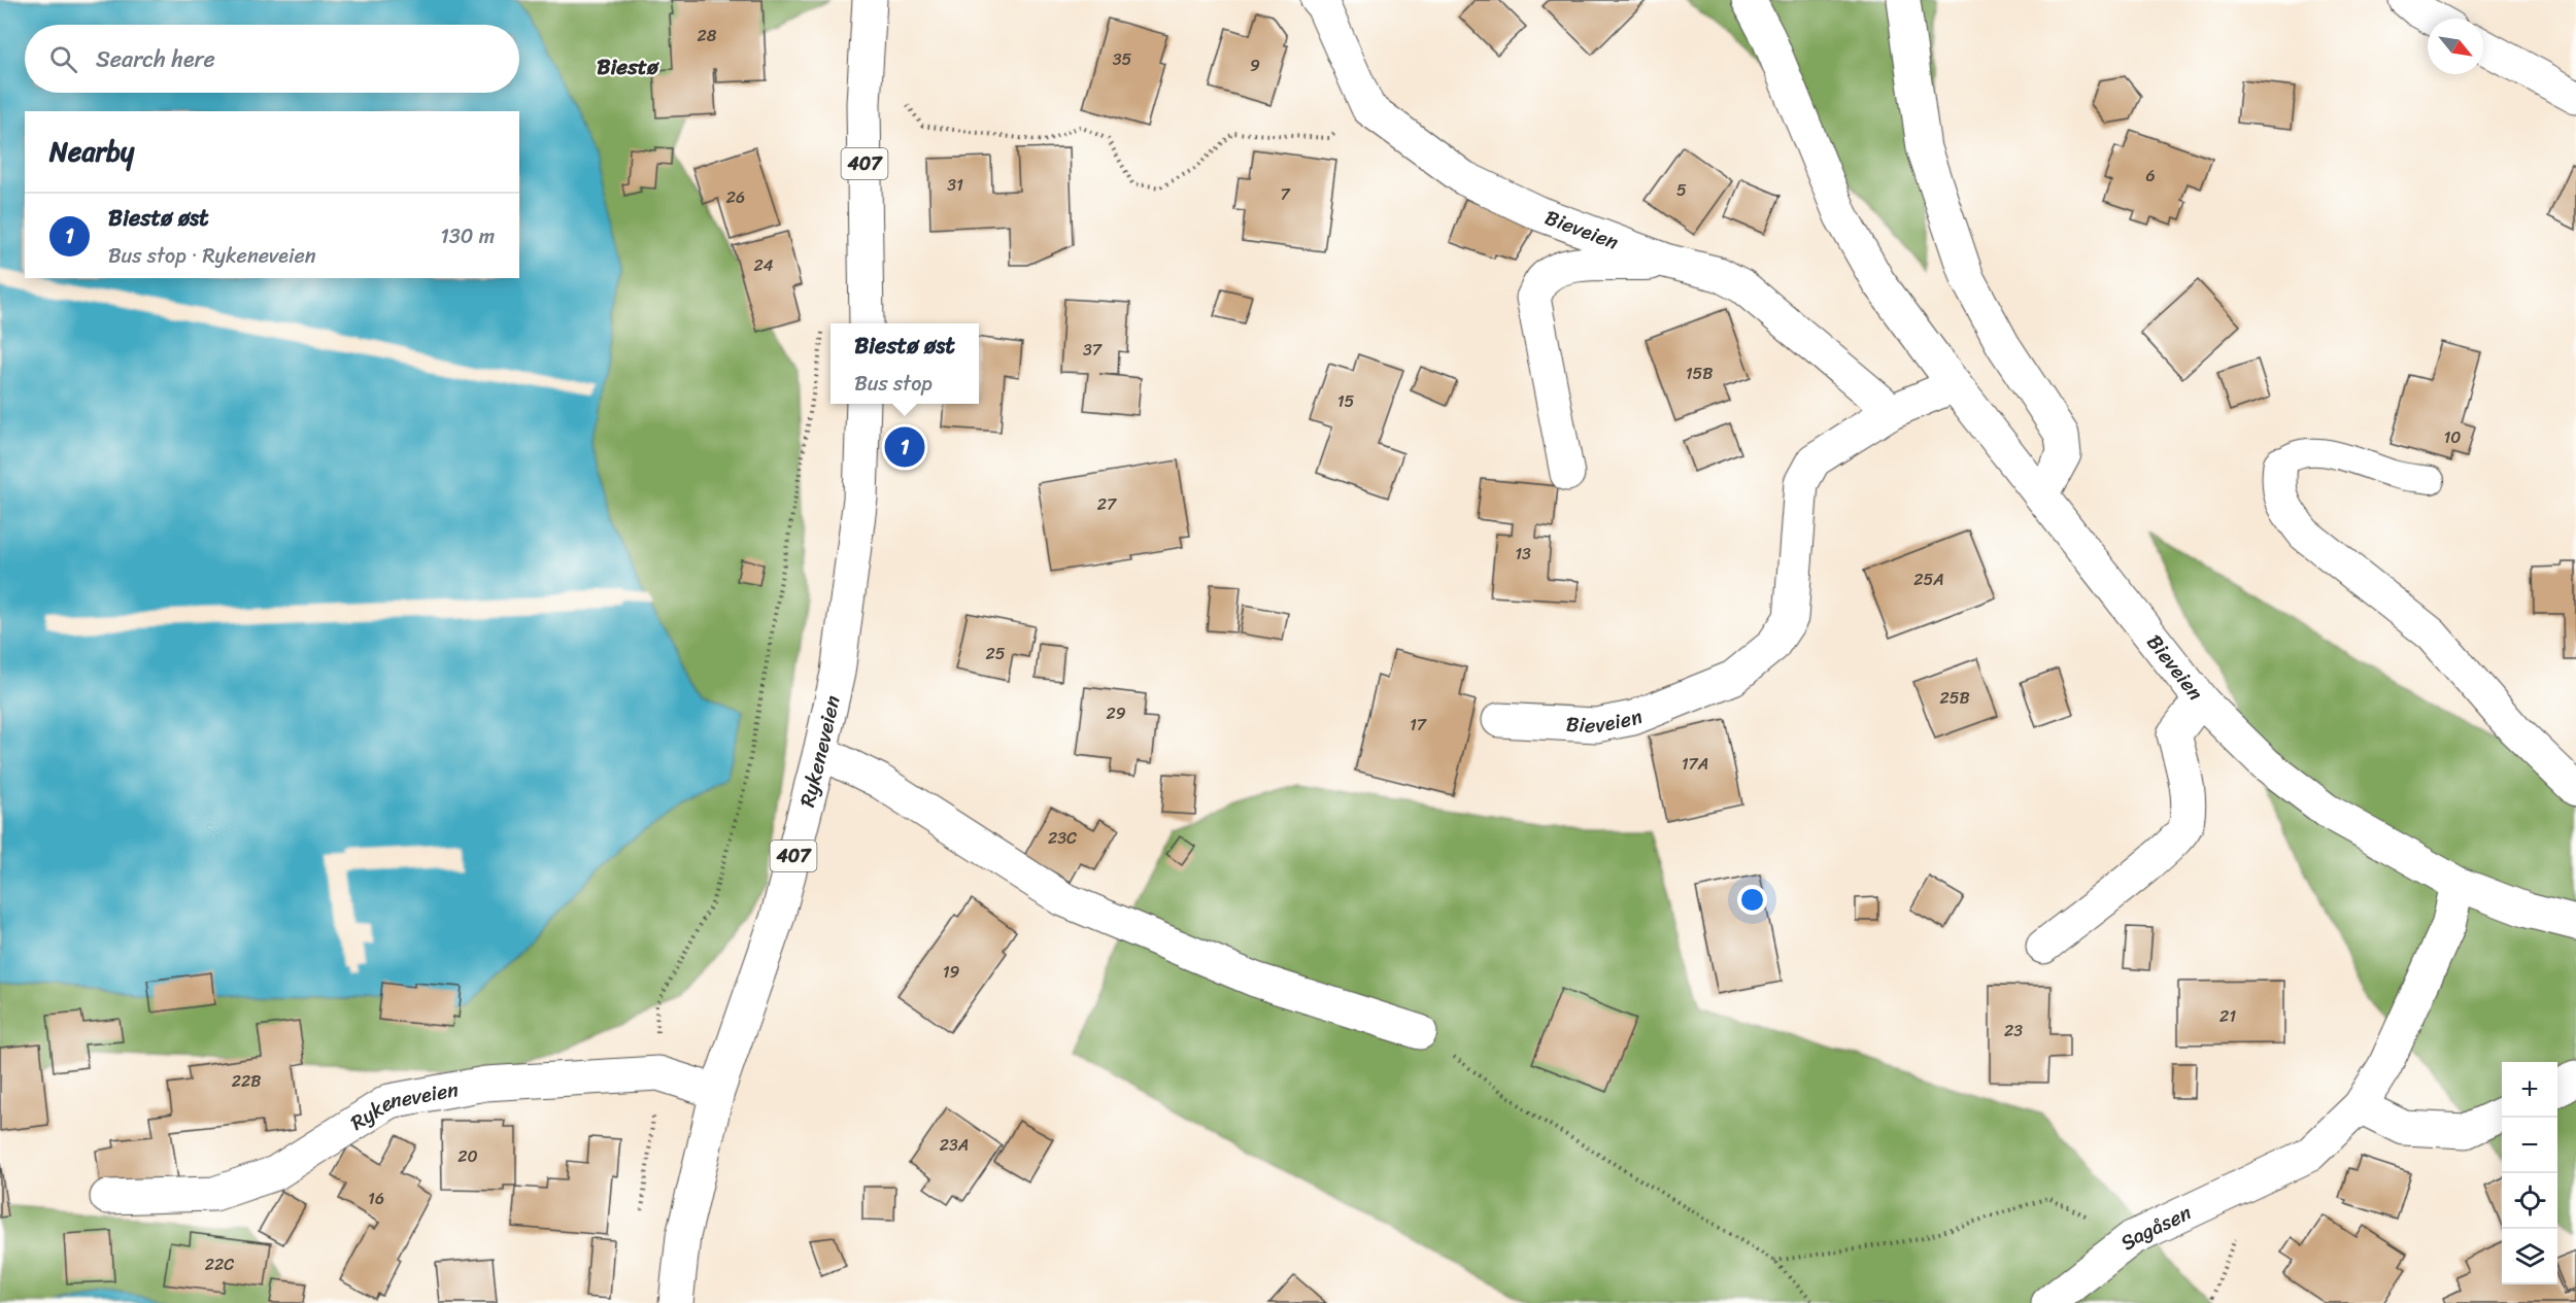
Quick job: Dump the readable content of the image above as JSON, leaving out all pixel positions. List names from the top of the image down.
{
  "streets": {
    "street": [
      "407",
      "Bieveien",
      "Rykeneveien",
      "Sagåsen"
    ]
  },
  "districts": ["Biestø"],
  "house_numbers": [
    "28",
    "35",
    "9",
    "6",
    "31",
    "5",
    "7",
    "26",
    "24",
    "37",
    "15B",
    "15",
    "10",
    "27",
    "13",
    "25A",
    "25",
    "25B",
    "29",
    "17",
    "17A",
    "23C",
    "19",
    "21",
    "23",
    "22B",
    "23A",
    "20",
    "16",
    "22C"
  ],
  "north": "bottom right",
  "page": {
    "search": "Search here",
    "heading": "Nearby",
    "list": [
      {
        "mark": "1",
        "name": "Biestø øst",
        "note": "Bus stop · Rykeneveien",
        "value": "130 m"
      }
    ],
    "popup": ["Biestø øst", "Bus stop"],
    "pins": "1",
    "map_buttons": ["+", "−"]
  }
}
